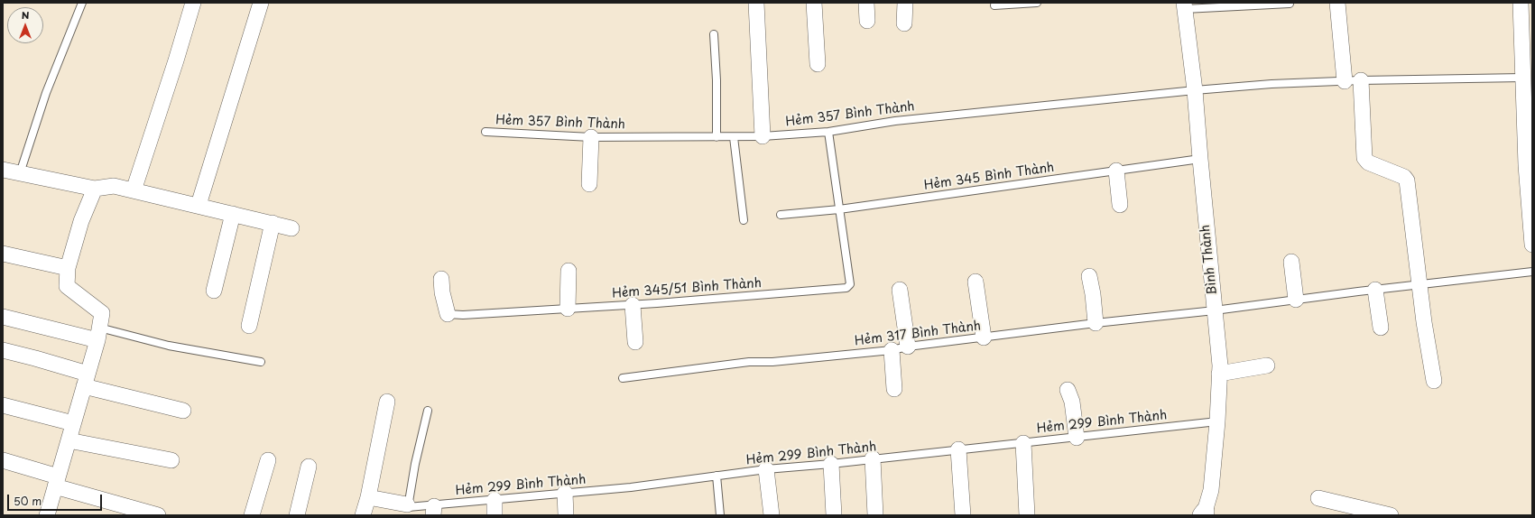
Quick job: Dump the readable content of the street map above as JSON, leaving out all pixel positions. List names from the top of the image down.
{
  "streets": {
    "street": ["Bình Thành"],
    "lane": [
      "Hẻm 357 Bình Thành",
      "Hẻm 345 Bình Thành",
      "Hẻm 345/51 Bình Thành",
      "Hẻm 317 Bình Thành",
      "Hẻm 299 Bình Thành"
    ]
  },
  "crossings": [
    ["Hẻm 357 Bình Thành", "Bình Thành"],
    ["Hẻm 345 Bình Thành", "Bình Thành"],
    ["Hẻm 345 Bình Thành", "Hẻm 345/51 Bình Thành"],
    ["Bình Thành", "Hẻm 317 Bình Thành"],
    ["Bình Thành", "Hẻm 299 Bình Thành"]
  ],
  "scale_bar": "50 m",
  "north": "top"
}
